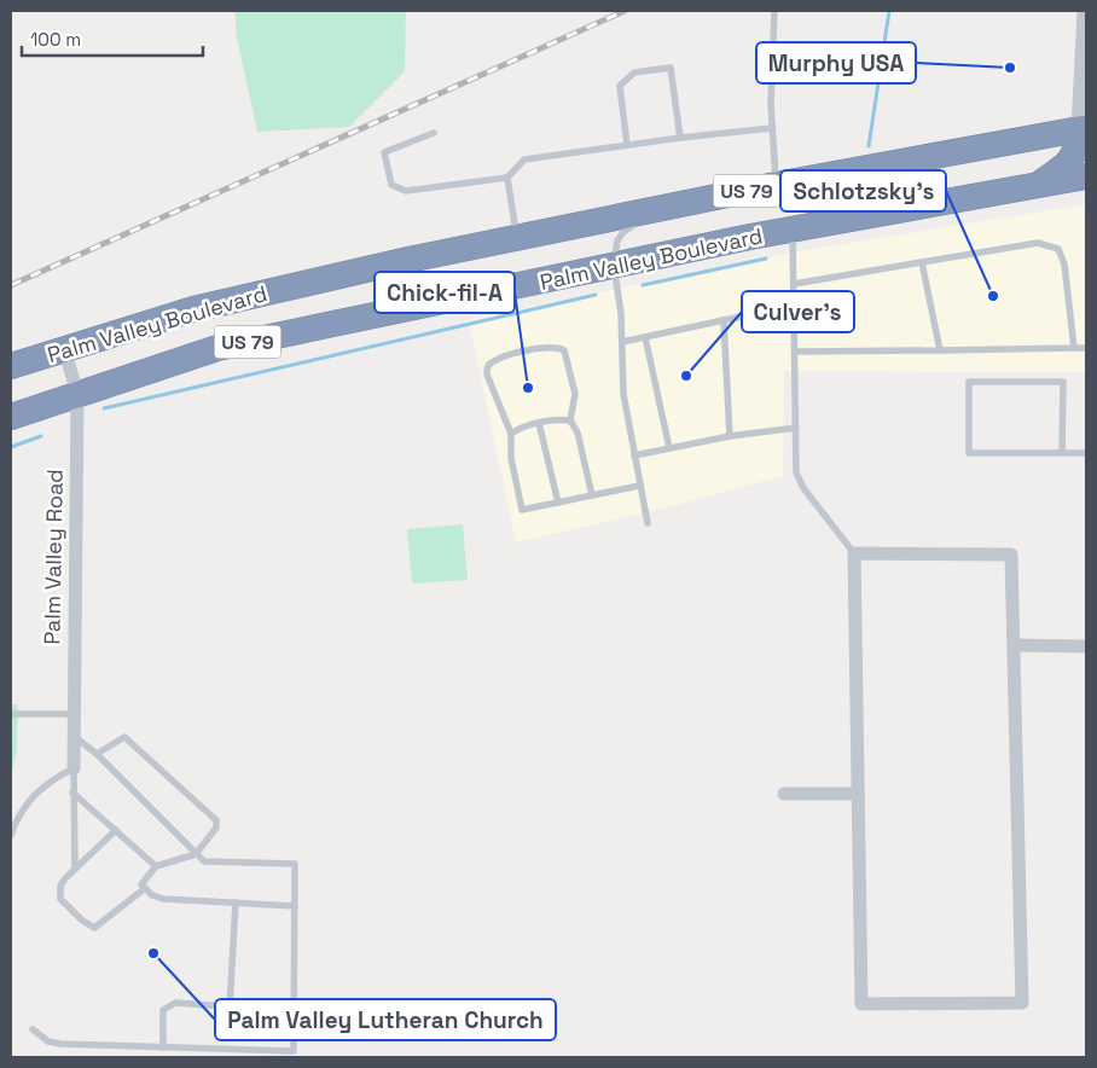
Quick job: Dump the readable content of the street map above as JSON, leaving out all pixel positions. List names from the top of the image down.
{
  "streets": {
    "highway": ["US 79", "Palm Valley Boulevard"],
    "street": ["Palm Valley Road"]
  },
  "crossings": [
    ["Palm Valley Boulevard", "Palm Valley Road"]
  ],
  "places": [
    "Murphy USA",
    "Schlotzsky's",
    "Culver's",
    "Chick-fil-A",
    "Palm Valley Lutheran Church"
  ],
  "scale_bar": "100 m"
}
